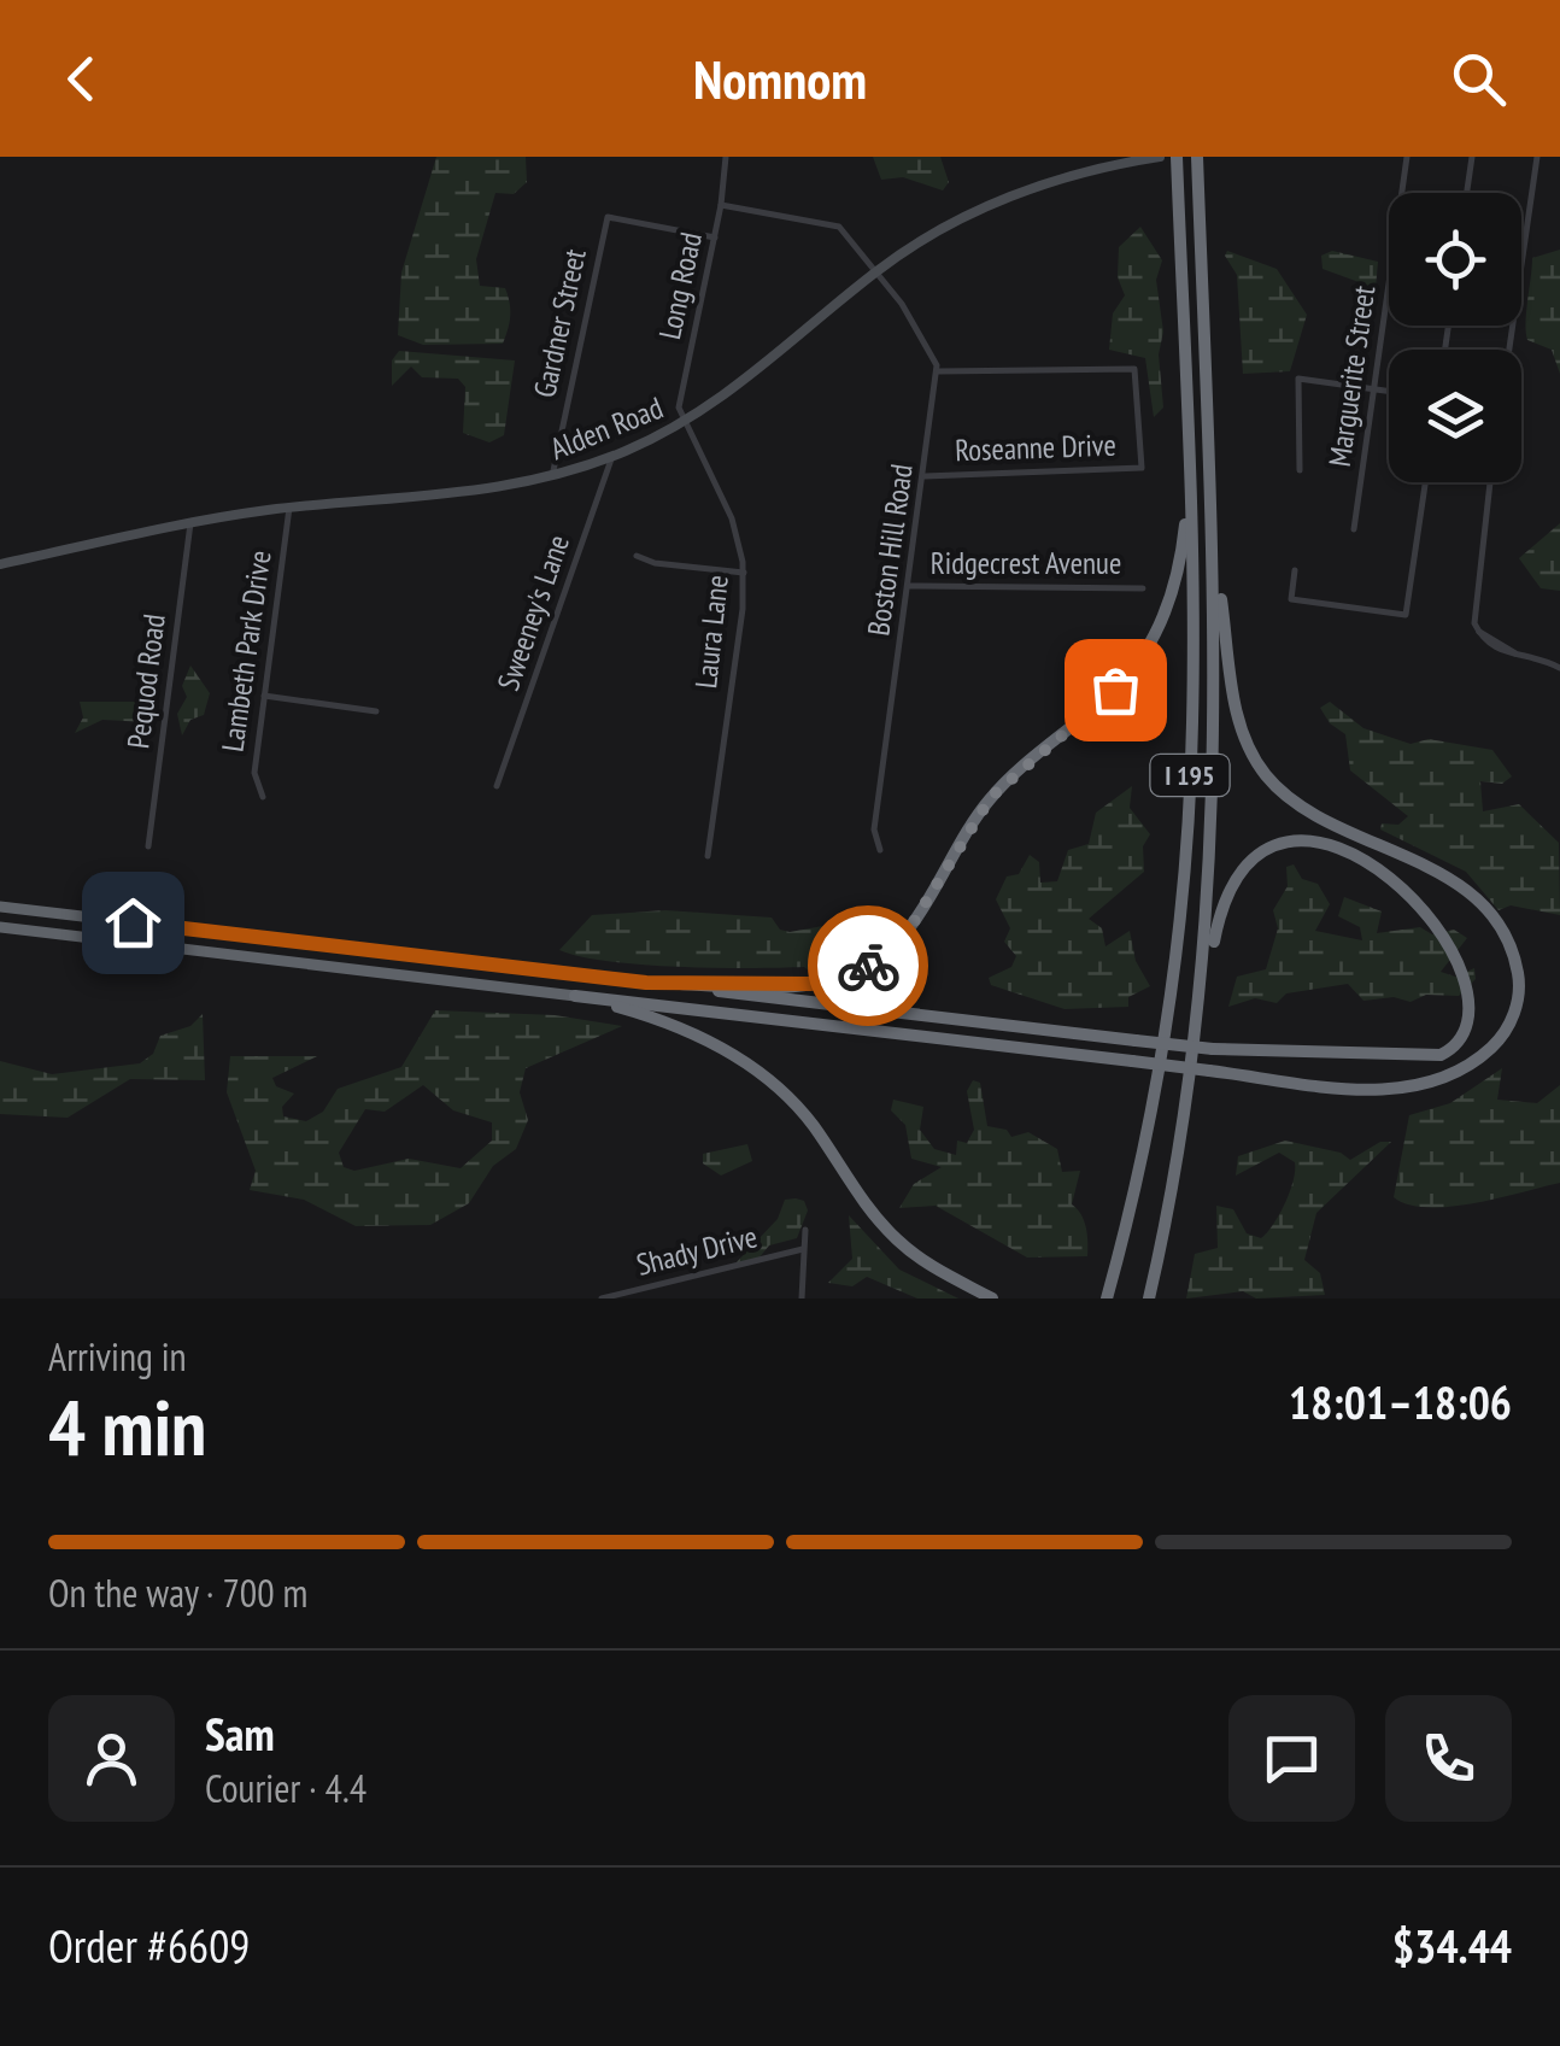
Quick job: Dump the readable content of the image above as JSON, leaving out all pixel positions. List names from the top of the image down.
{
  "streets": {
    "highway": ["I 195"],
    "main road": ["Alden Road"],
    "street": [
      "Long Road",
      "Gardner Street",
      "Marguerite Street",
      "Roseanne Drive",
      "Boston Hill Road",
      "Ridgecrest Avenue",
      "Sweeney's Lane",
      "Laura Lane",
      "Lambeth Park Drive",
      "Pequod Road",
      "Shady Drive"
    ]
  },
  "crossings": [
    ["Long Road", "Gardner Street"],
    ["Long Road", "Alden Road"],
    ["Long Road", "Laura Lane"],
    ["Gardner Street", "Alden Road"],
    ["Alden Road", "Sweeney's Lane"],
    ["Alden Road", "Laura Lane"],
    ["Alden Road", "Lambeth Park Drive"],
    ["Alden Road", "Pequod Road"],
    ["Roseanne Drive", "Boston Hill Road"],
    ["Boston Hill Road", "Ridgecrest Avenue"]
  ],
  "page": {
    "header": "Nomnom",
    "heading": ["4 min", "Arriving in", "18:01–18:06"],
    "panel": [
      "Sam",
      "Courier · 4.4",
      "Order #6609",
      "$34.44"
    ],
    "bar": "On the way · 700 m"
  }
}
